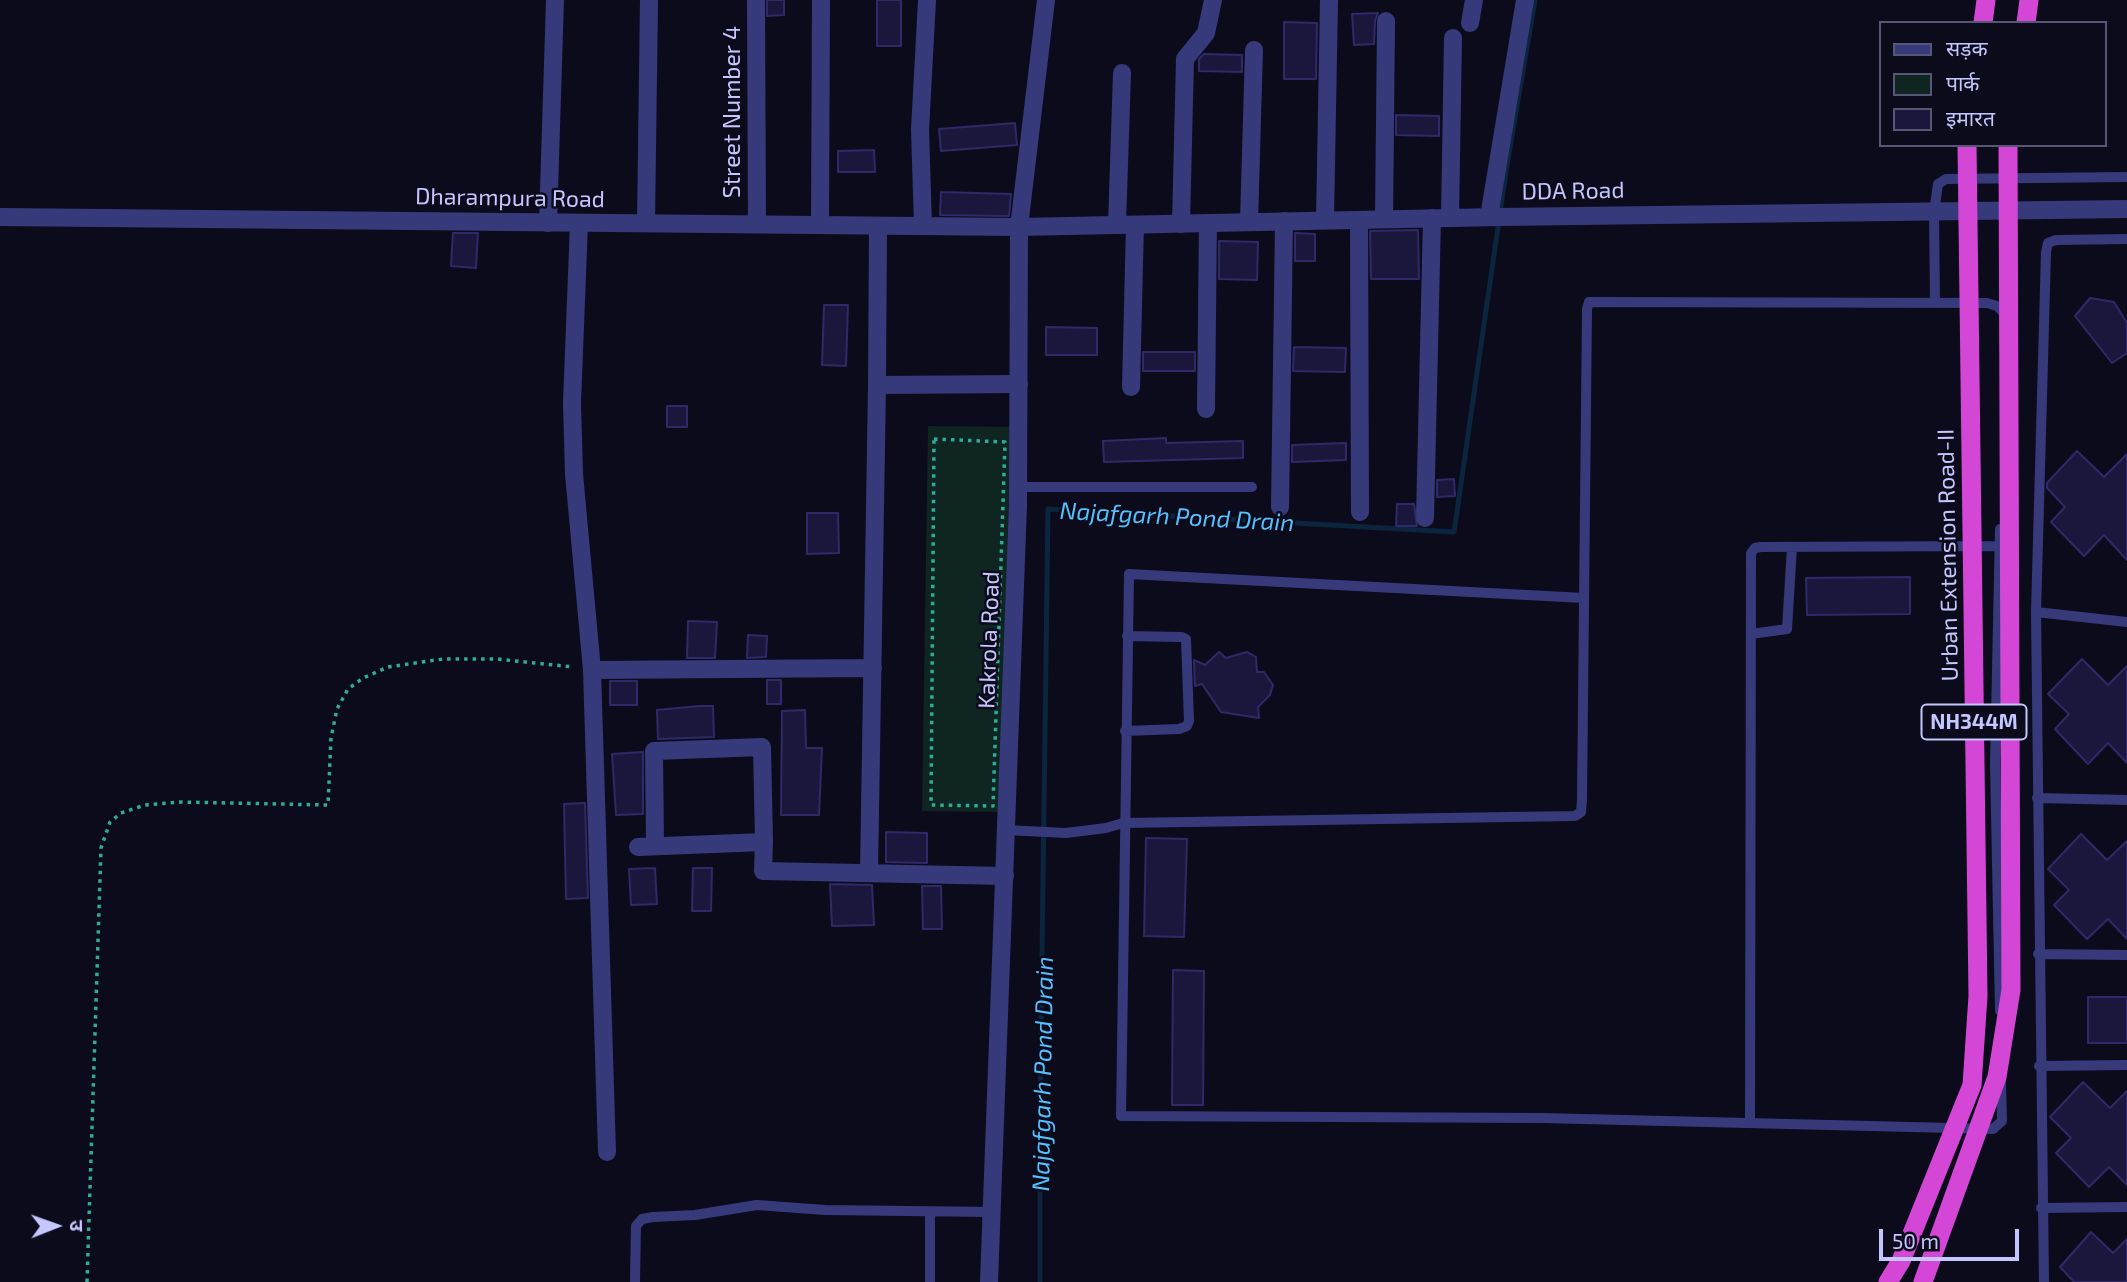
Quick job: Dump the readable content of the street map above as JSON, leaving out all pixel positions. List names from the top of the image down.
{
  "streets": {
    "highway": ["Urban Extension Road-II", "NH344M"],
    "street": [
      "Street Number 4",
      "DDA Road",
      "Dharampura Road",
      "Kakrola Road"
    ]
  },
  "crossings": [
    ["Street Number 4", "Dharampura Road"],
    ["DDA Road", "Dharampura Road"],
    ["DDA Road", "Kakrola Road"],
    ["Dharampura Road", "Kakrola Road"]
  ],
  "water": ["Najafgarh Pond Drain"],
  "legend": ["सड़क", "पार्क", "इमारत"],
  "scale_bar": "50 m",
  "north": "right"
}
